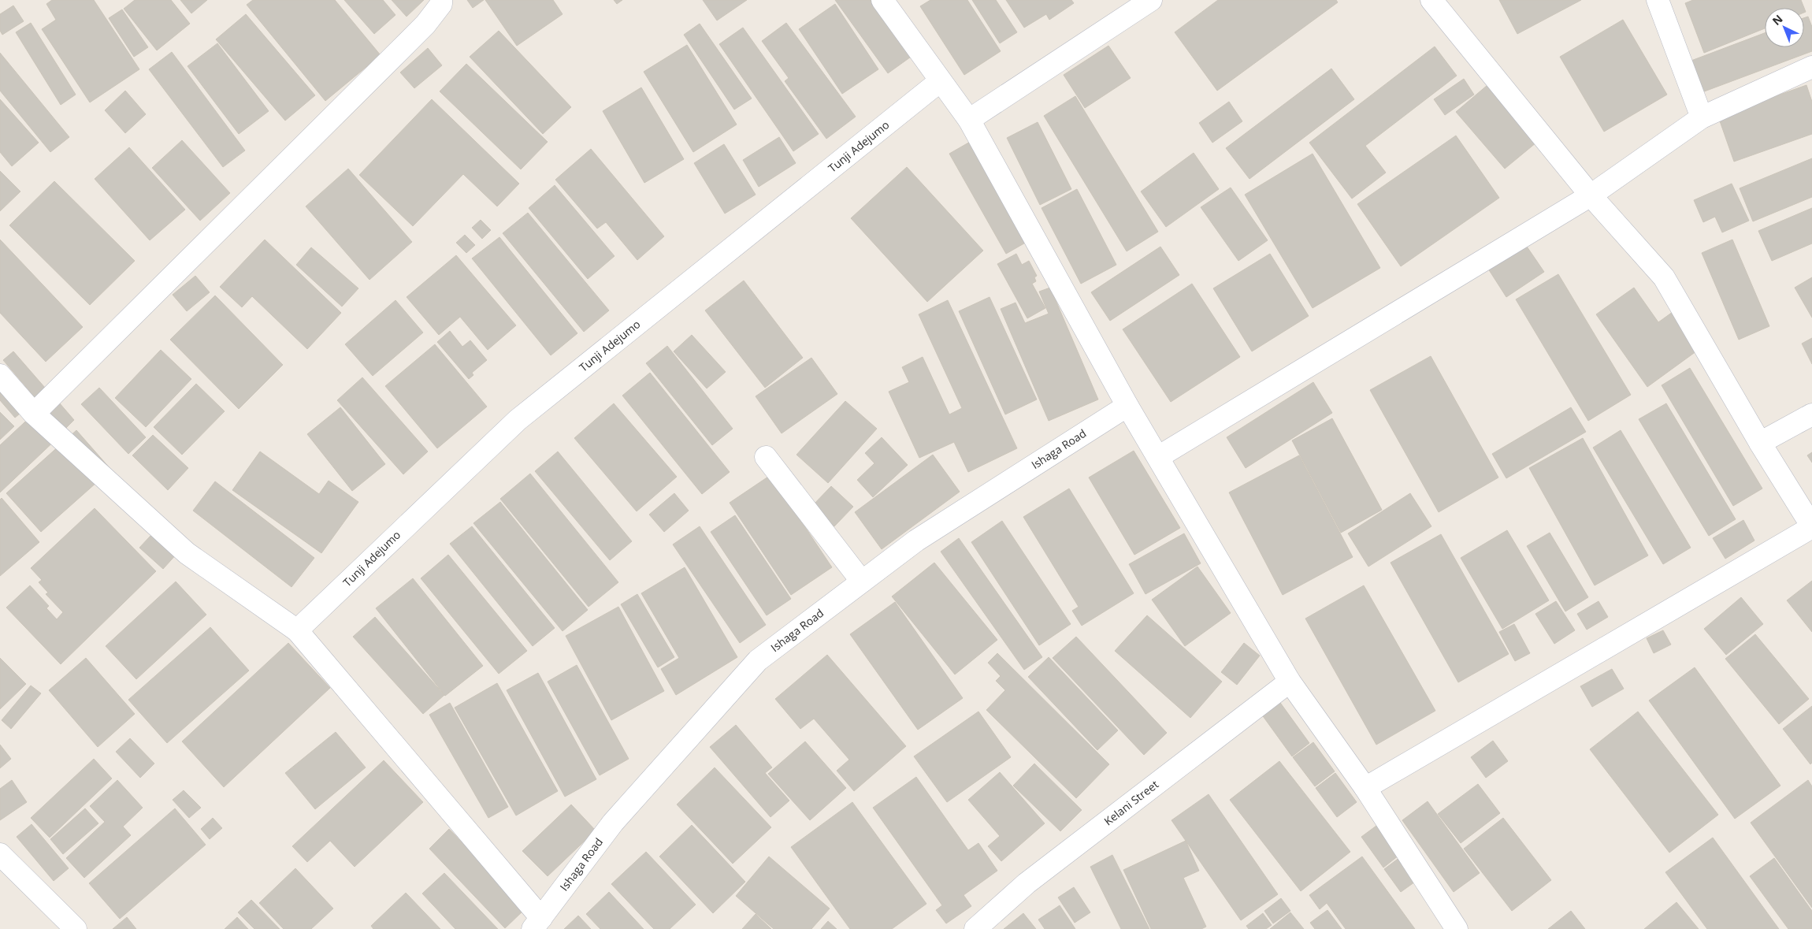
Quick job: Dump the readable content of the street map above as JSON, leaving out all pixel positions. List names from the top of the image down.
{
  "streets": {
    "street": ["Tunji Adejumo", "Ishaga Road", "Kelani Street"]
  },
  "north": "top left"
}
